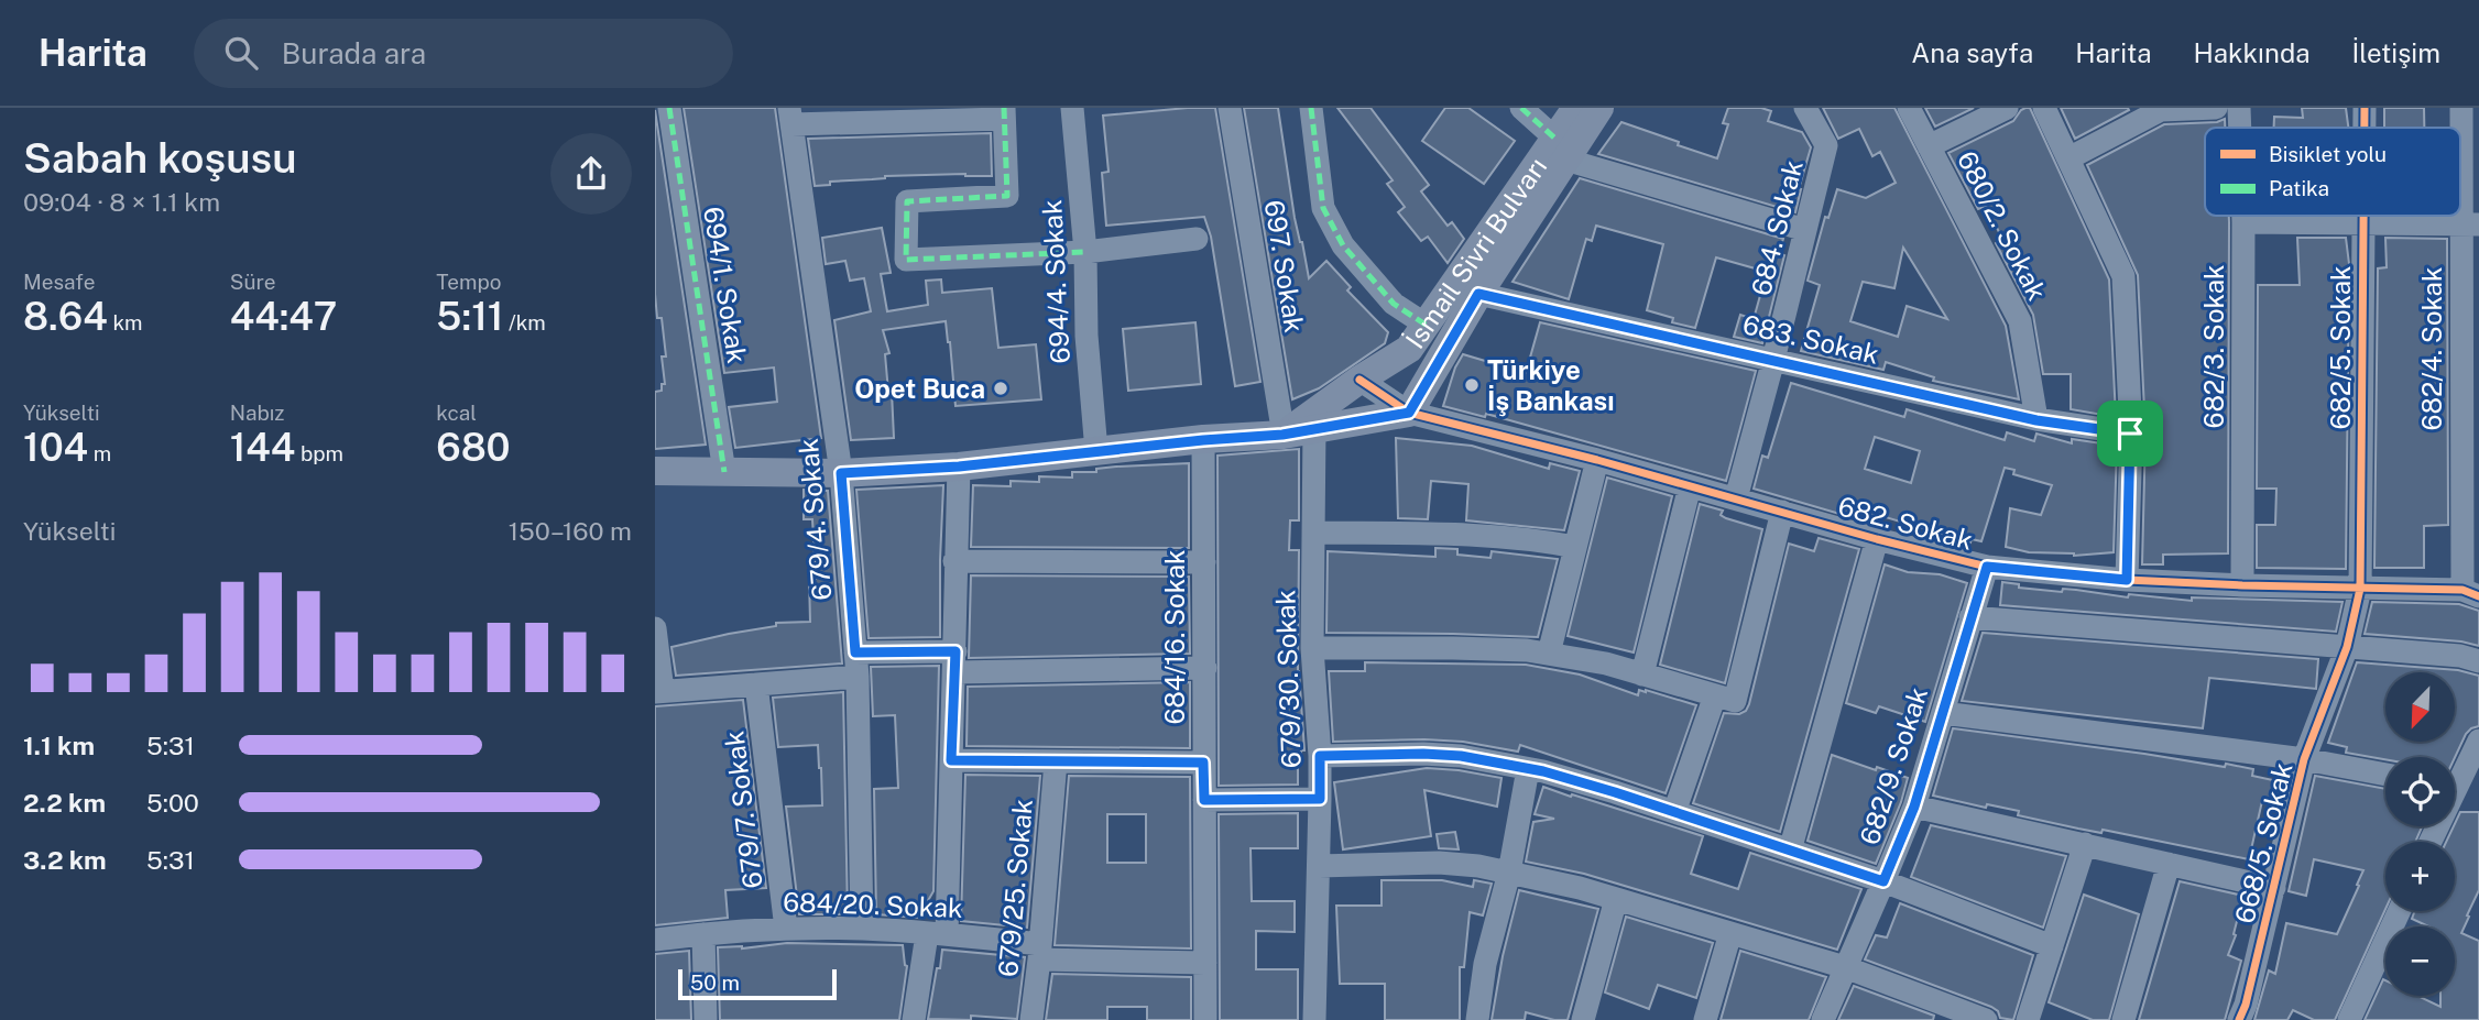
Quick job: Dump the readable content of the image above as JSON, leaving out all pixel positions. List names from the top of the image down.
{
  "streets": {
    "main road": ["İsmail Sivri Bulvarı"],
    "street": [
      "680/2. Sokak",
      "684. Sokak",
      "697. Sokak",
      "694/4. Sokak",
      "694/1. Sokak",
      "683. Sokak",
      "682/3. Sokak",
      "682/5. Sokak",
      "682/4. Sokak",
      "679/4. Sokak",
      "682. Sokak",
      "684/16. Sokak",
      "679/30. Sokak",
      "682/9. Sokak",
      "679/7. Sokak",
      "668/5. Sokak",
      "679/25. Sokak",
      "684/20. Sokak"
    ]
  },
  "crossings": [
    ["680/2. Sokak", "683. Sokak"],
    ["684. Sokak", "683. Sokak"],
    ["684. Sokak", "682. Sokak"],
    ["İsmail Sivri Bulvarı", "697. Sokak"],
    ["İsmail Sivri Bulvarı", "683. Sokak"],
    ["İsmail Sivri Bulvarı", "682. Sokak"],
    ["682/3. Sokak", "682. Sokak"],
    ["682/5. Sokak", "682. Sokak"],
    ["682/5. Sokak", "668/5. Sokak"],
    ["682/4. Sokak", "682. Sokak"],
    ["679/4. Sokak", "684/20. Sokak"],
    ["682. Sokak", "682/9. Sokak"],
    ["682. Sokak", "668/5. Sokak"],
    ["684/16. Sokak", "684/20. Sokak"],
    ["679/7. Sokak", "684/20. Sokak"],
    ["679/25. Sokak", "684/20. Sokak"]
  ],
  "places": ["Türkiye İş Bankası", "Opet Buca"],
  "legend": ["Bisiklet yolu", "Patika"],
  "scale_bar": "50 m",
  "north": "bottom left",
  "page": {
    "header": "Harita",
    "search": "Burada ara",
    "nav": [
      "Ana sayfa",
      "Harita",
      "Hakkında",
      "İletişim"
    ],
    "heading": ["Sabah koşusu", "09:04 · 8 × 1.1 km"],
    "stats": [
      ["Mesafe", "8.64 km"],
      ["Süre", "44:47"],
      ["Tempo", "5:11 /km"],
      ["Yükselti", "104 m"],
      ["Nabız", "144 bpm"],
      ["kcal", "680"]
    ],
    "chart": ["Yükselti", "150–160 m"],
    "map_buttons": ["+", "−"],
    "list": [
      {
        "name": "1.1 km",
        "note": "5:31"
      },
      {
        "name": "2.2 km",
        "note": "5:00"
      },
      {
        "name": "3.2 km",
        "note": "5:31"
      }
    ],
    "scale": "50 m"
  }
}
